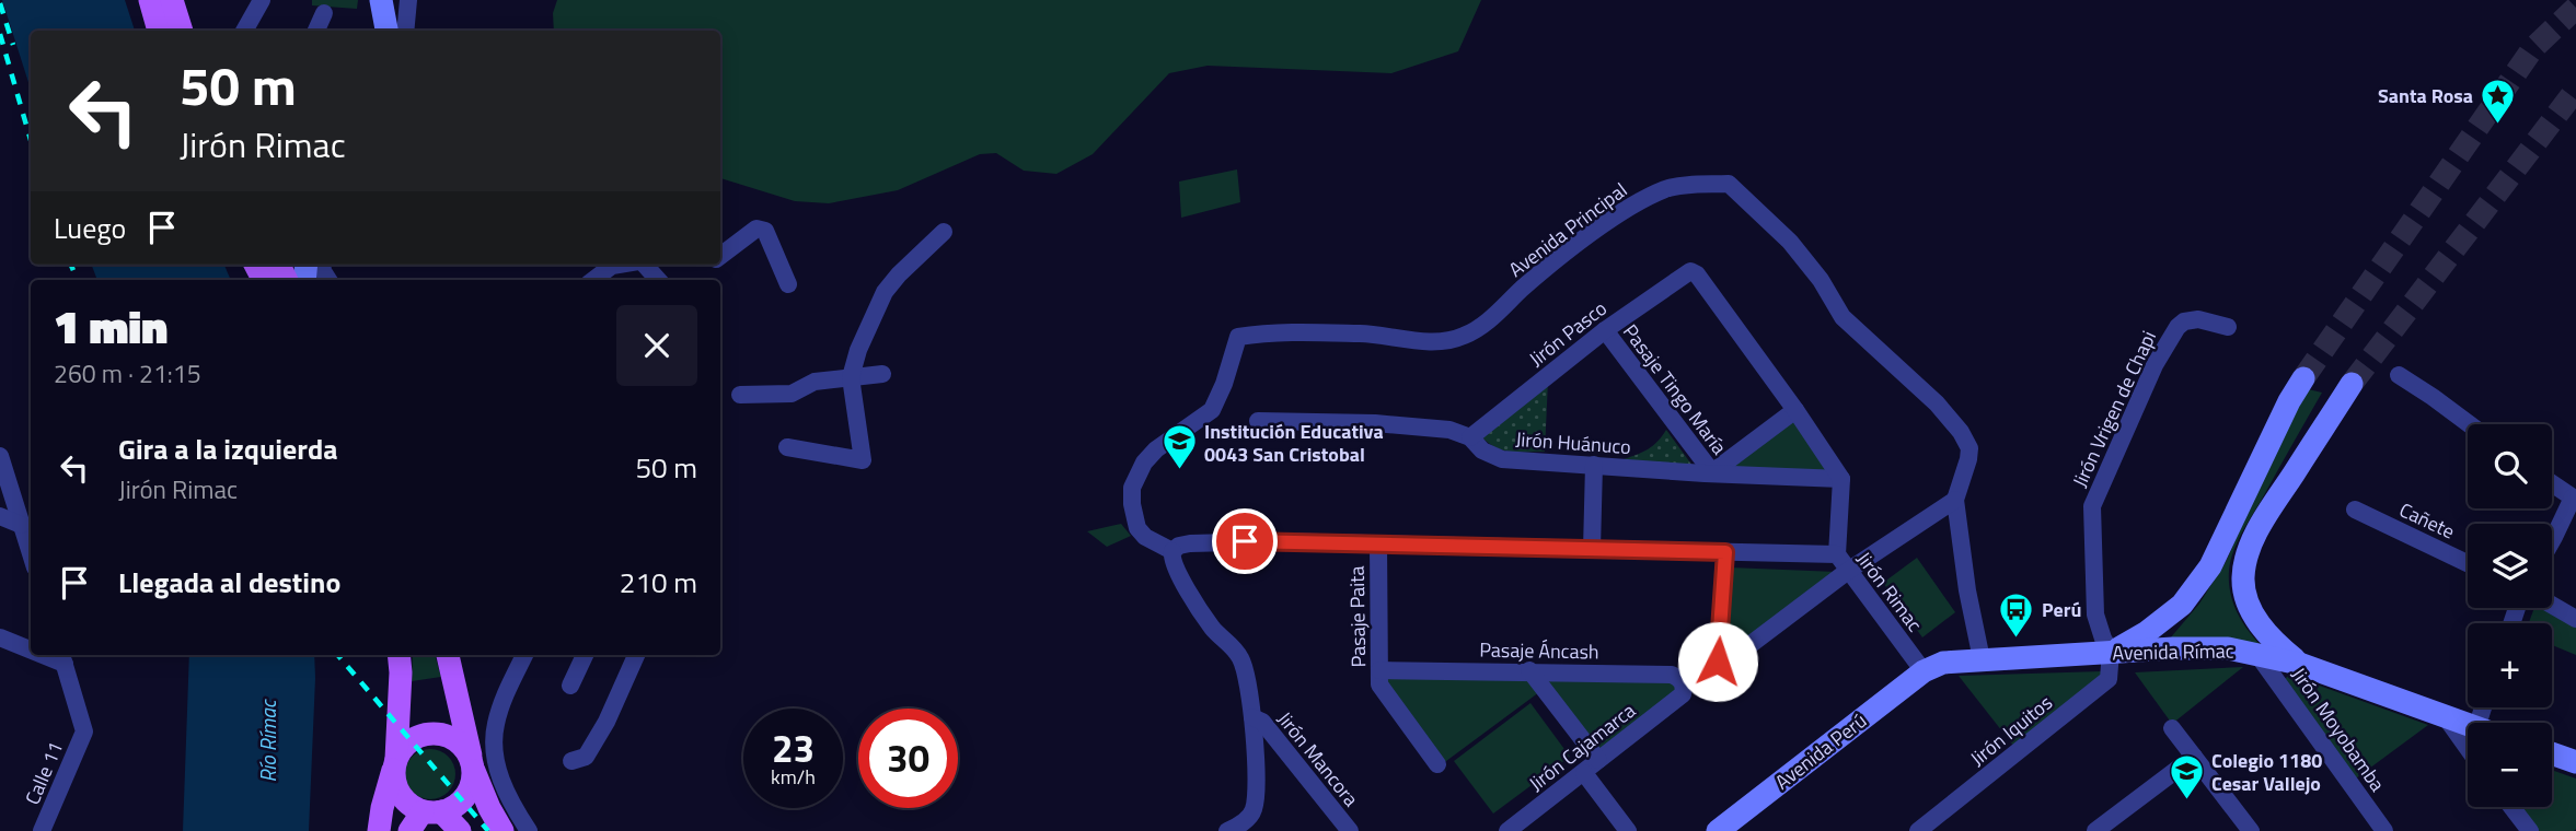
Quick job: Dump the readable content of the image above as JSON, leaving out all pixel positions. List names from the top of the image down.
{
  "streets": {
    "main road": ["Avenida Rímac", "Avenida Perú"],
    "street": [
      "Avenida Principal",
      "Jirón Pasco",
      "Pasaje Tingo María",
      "Jirón Vrigen de Chapi",
      "Jirón Huánuco",
      "Cañete",
      "Jirón Rimac",
      "Pasaje Paita",
      "Pasaje Áncash",
      "Jirón Moyobamba",
      "Jirón Iquitos",
      "Jirón Cajamarca",
      "Jirón Mancora",
      "Calle 11"
    ]
  },
  "crossings": [
    ["Avenida Principal", "Jirón Rimac"],
    ["Avenida Principal", "Avenida Rímac"],
    ["Jirón Pasco", "Pasaje Tingo María"],
    ["Jirón Pasco", "Jirón Huánuco"],
    ["Pasaje Tingo María", "Jirón Huánuco"],
    ["Jirón Vrigen de Chapi", "Avenida Rímac"],
    ["Jirón Vrigen de Chapi", "Jirón Iquitos"],
    ["Jirón Rimac", "Pasaje Paita"],
    ["Jirón Rimac", "Avenida Rímac"],
    ["Jirón Rimac", "Avenida Perú"],
    ["Pasaje Paita", "Pasaje Áncash"],
    ["Pasaje Áncash", "Jirón Cajamarca"],
    ["Avenida Rímac", "Jirón Moyobamba"],
    ["Avenida Rímac", "Jirón Iquitos"],
    ["Avenida Rímac", "Avenida Perú"]
  ],
  "water": ["Río Rímac"],
  "places": {
    "place": ["Santa Rosa"],
    "school or university": ["Institución Educativa 0043 San Cristobal", "Colegio 1180 Cesar Vallejo"],
    "bus stop": ["Perú"]
  },
  "page": {
    "turn": ["50 m", "Jirón Rimac"],
    "then": "Luego",
    "heading": ["1 min", "260 m · 21:15"],
    "list": [
      {
        "name": "Gira a la izquierda",
        "note": "Jirón Rimac",
        "value": "50 m"
      },
      {
        "name": "Llegada al destino",
        "value": "210 m"
      }
    ],
    "map_buttons": ["+", "−"],
    "speed": "23 km/h",
    "limit": "30"
  }
}
